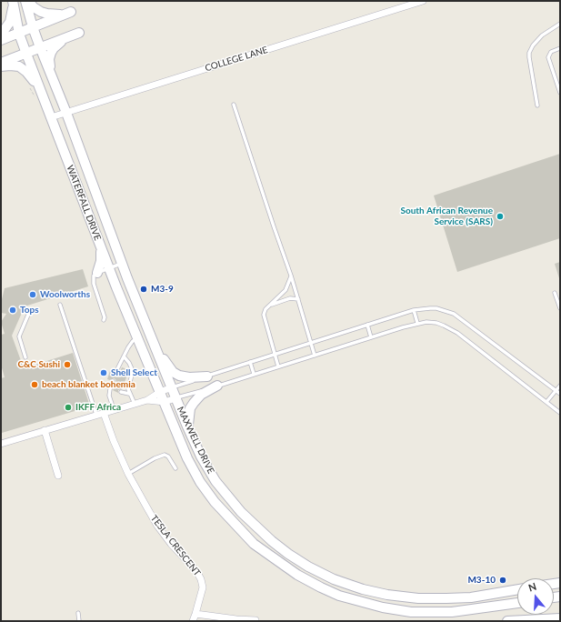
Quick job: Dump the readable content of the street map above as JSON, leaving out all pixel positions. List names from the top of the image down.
{
  "streets": {
    "main road": ["WATERFALL DRIVE", "MAXWELL DRIVE"],
    "street": ["COLLEGE LANE", "TESLA CRESCENT"]
  },
  "crossings": [
    ["COLLEGE LANE", "WATERFALL DRIVE"],
    ["WATERFALL DRIVE", "MAXWELL DRIVE"]
  ],
  "places": [
    "South African Revenue Service (SARS)",
    "M3-9",
    "Woolworths",
    "Tops",
    "C&C Sushi",
    "Shell Select",
    "beach blanket bohemia",
    "IKFF Africa",
    "M3-10"
  ],
  "north": "top"
}
